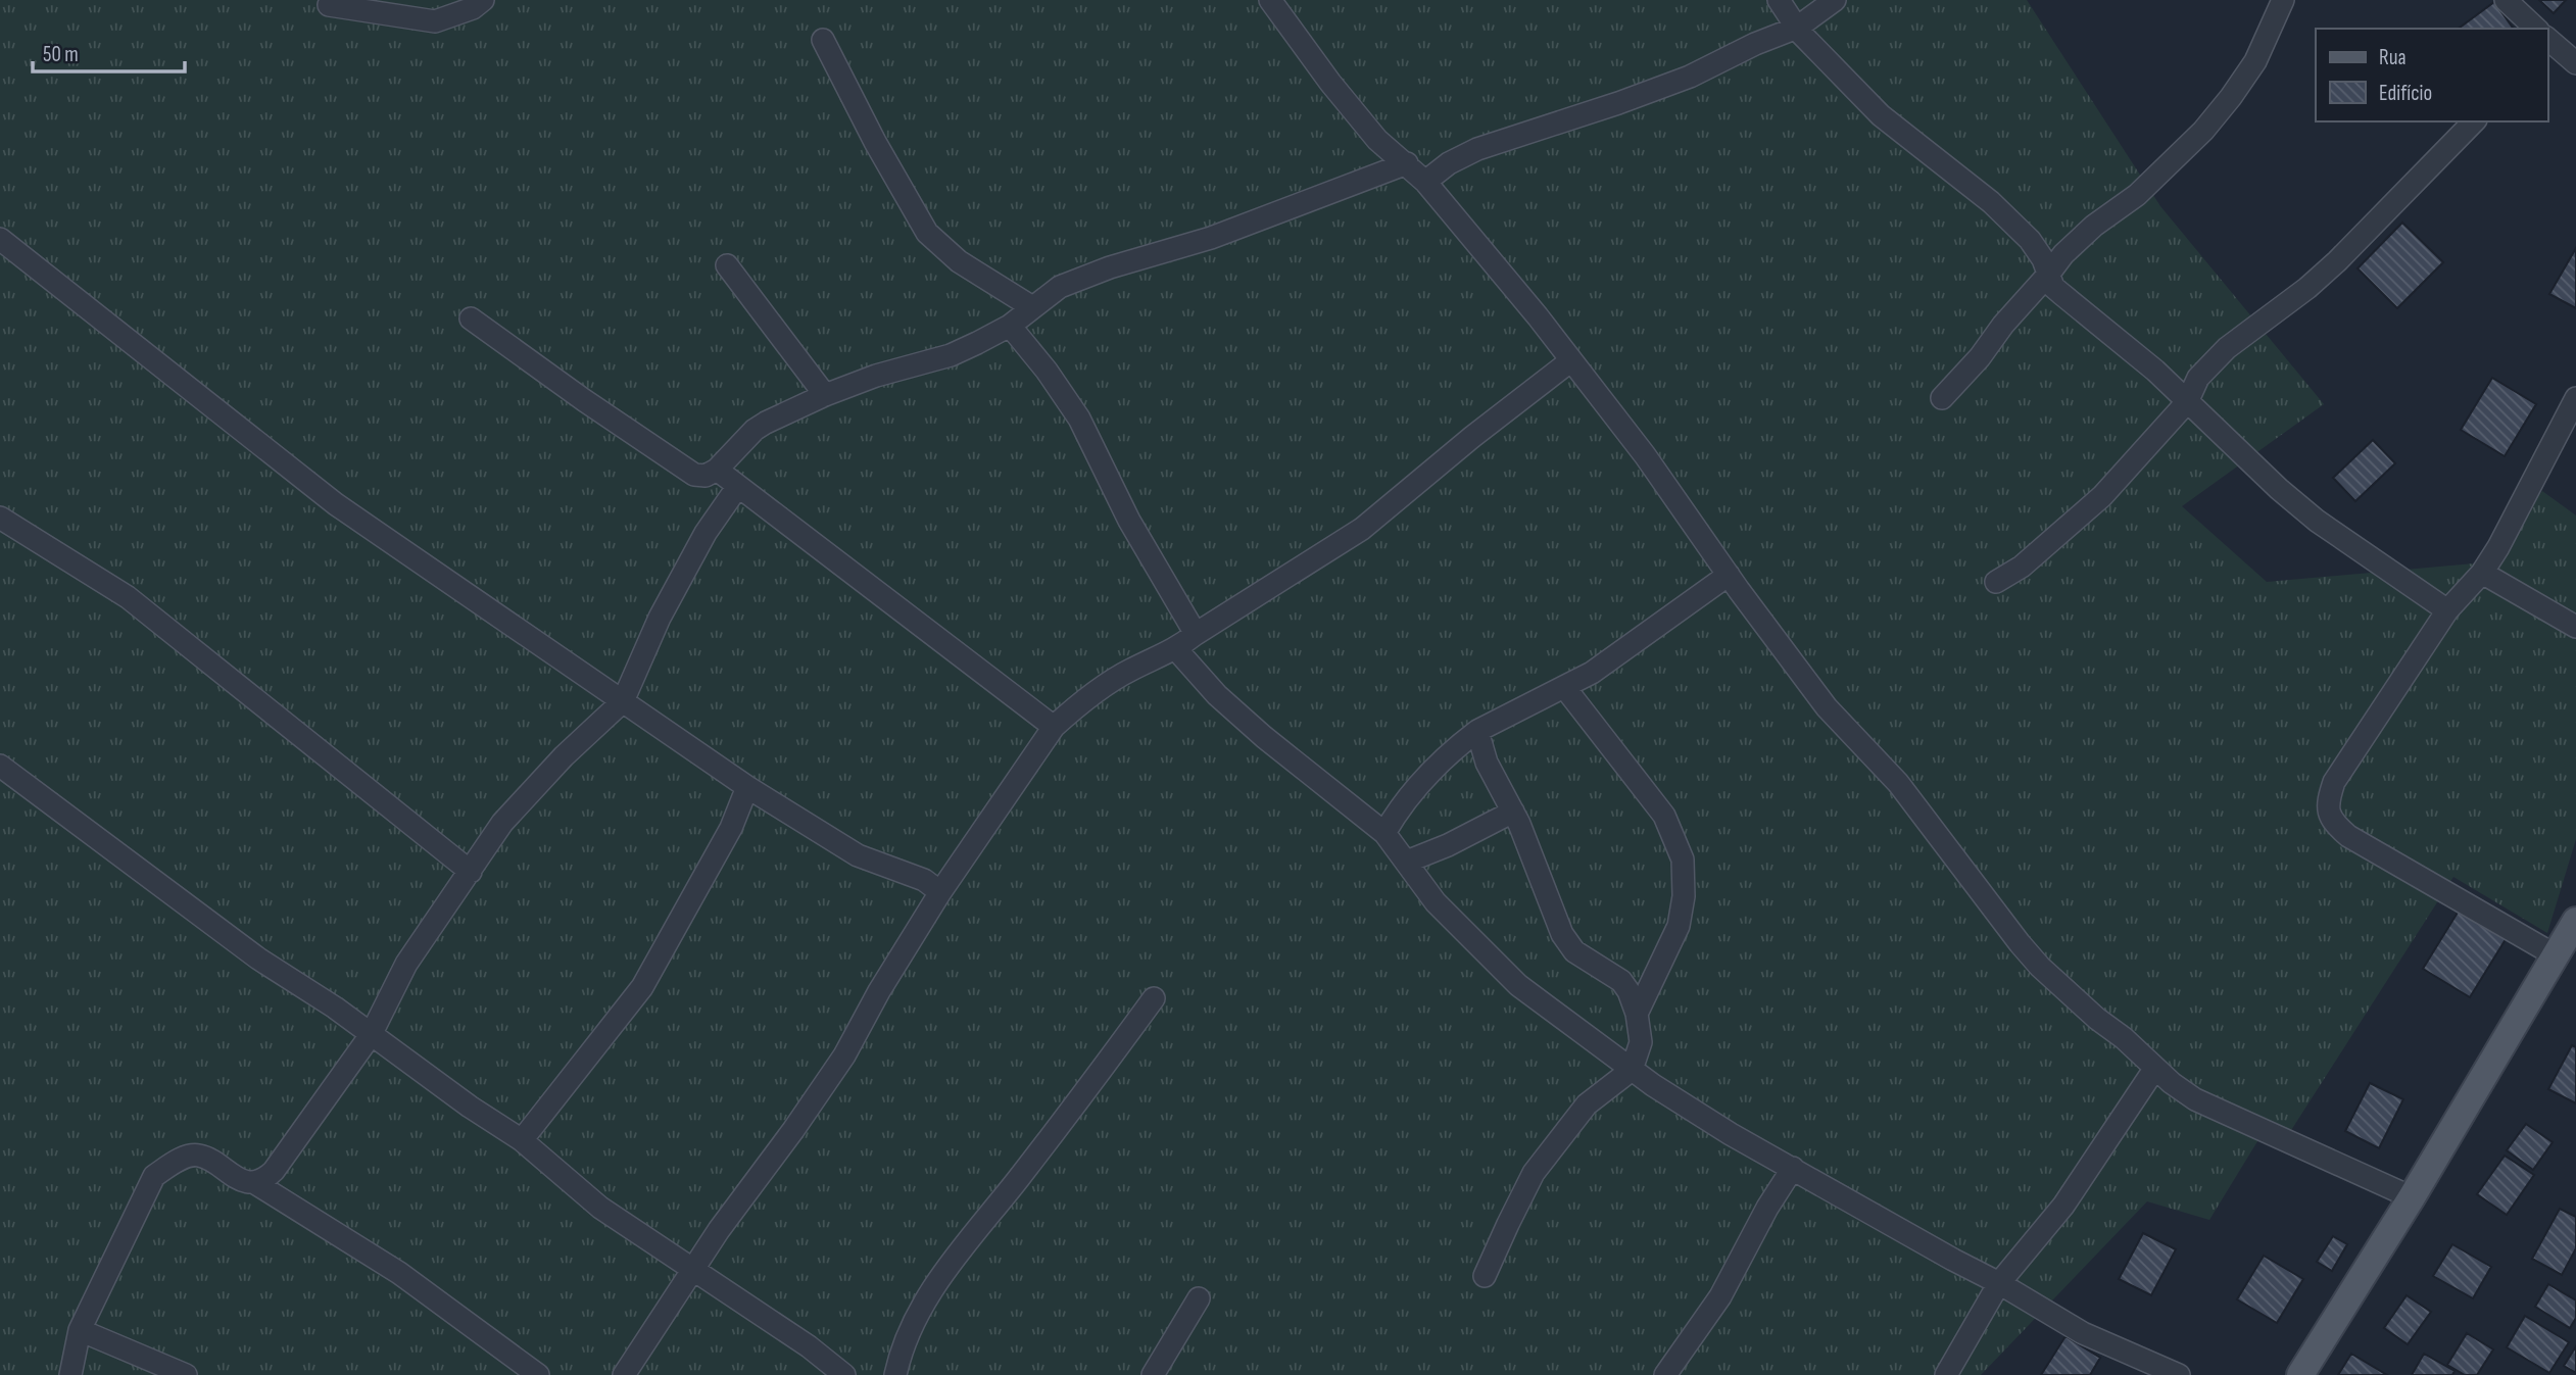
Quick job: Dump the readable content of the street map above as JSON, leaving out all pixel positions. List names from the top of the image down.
{
  "legend": ["Rua", "Edifício"],
  "scale_bar": "50 m"
}
